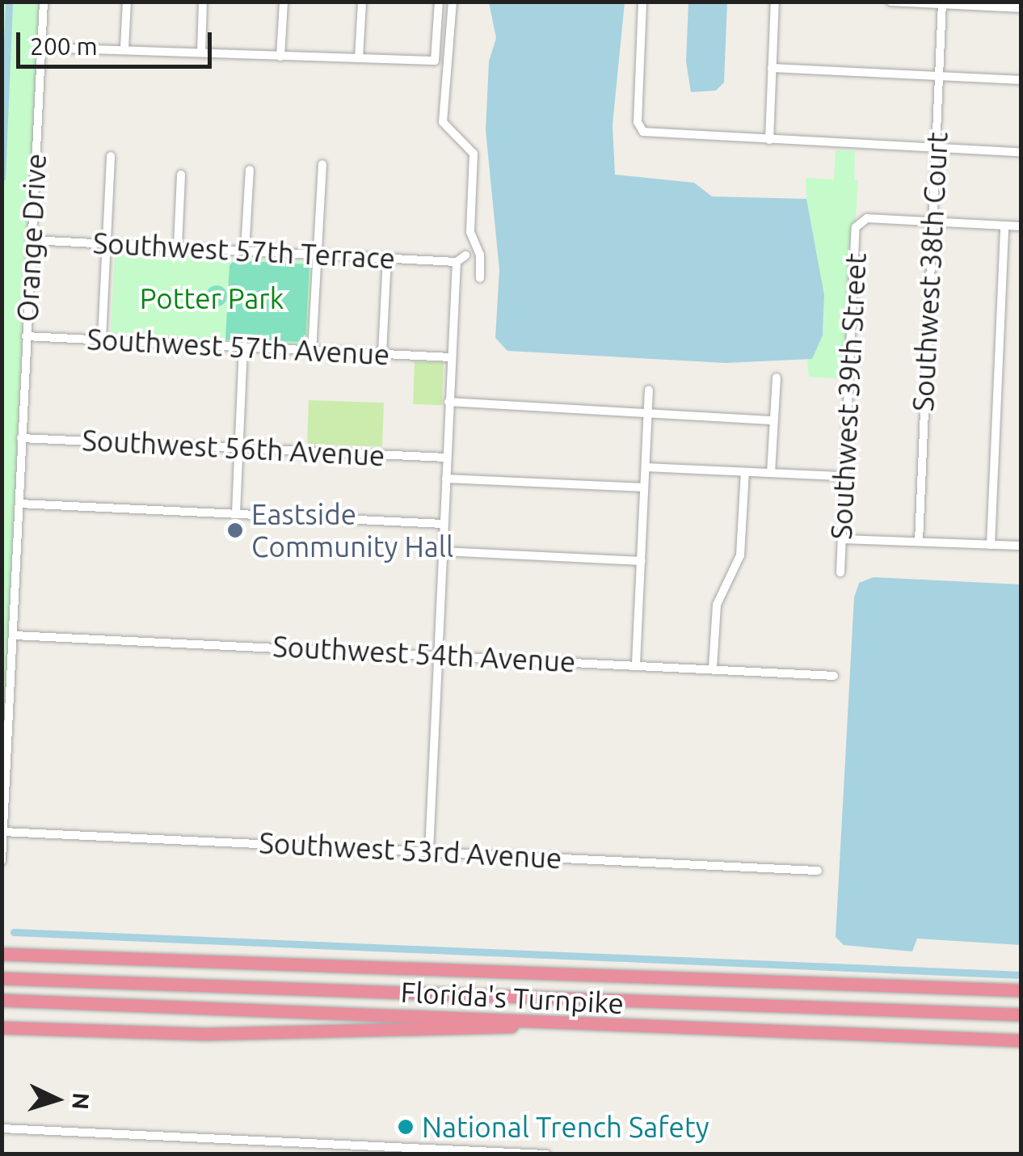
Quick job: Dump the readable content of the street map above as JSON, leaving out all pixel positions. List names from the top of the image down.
{
  "streets": {
    "highway": ["Florida's Turnpike"],
    "street": [
      "Orange Drive",
      "Southwest 57th Terrace",
      "Southwest 38th Court",
      "Southwest 57th Avenue",
      "Southwest 39th Street",
      "Southwest 56th Avenue",
      "Southwest 54th Avenue",
      "Southwest 53rd Avenue"
    ]
  },
  "crossings": [
    ["Orange Drive", "Southwest 57th Terrace"],
    ["Orange Drive", "Southwest 57th Avenue"],
    ["Orange Drive", "Southwest 56th Avenue"],
    ["Orange Drive", "Southwest 54th Avenue"],
    ["Orange Drive", "Southwest 53rd Avenue"],
    ["Southwest 38th Court", "Southwest 39th Street"]
  ],
  "parks": ["Potter Park"],
  "places": ["Eastside Community Hall", "National Trench Safety"],
  "scale_bar": "200 m",
  "north": "right"
}
